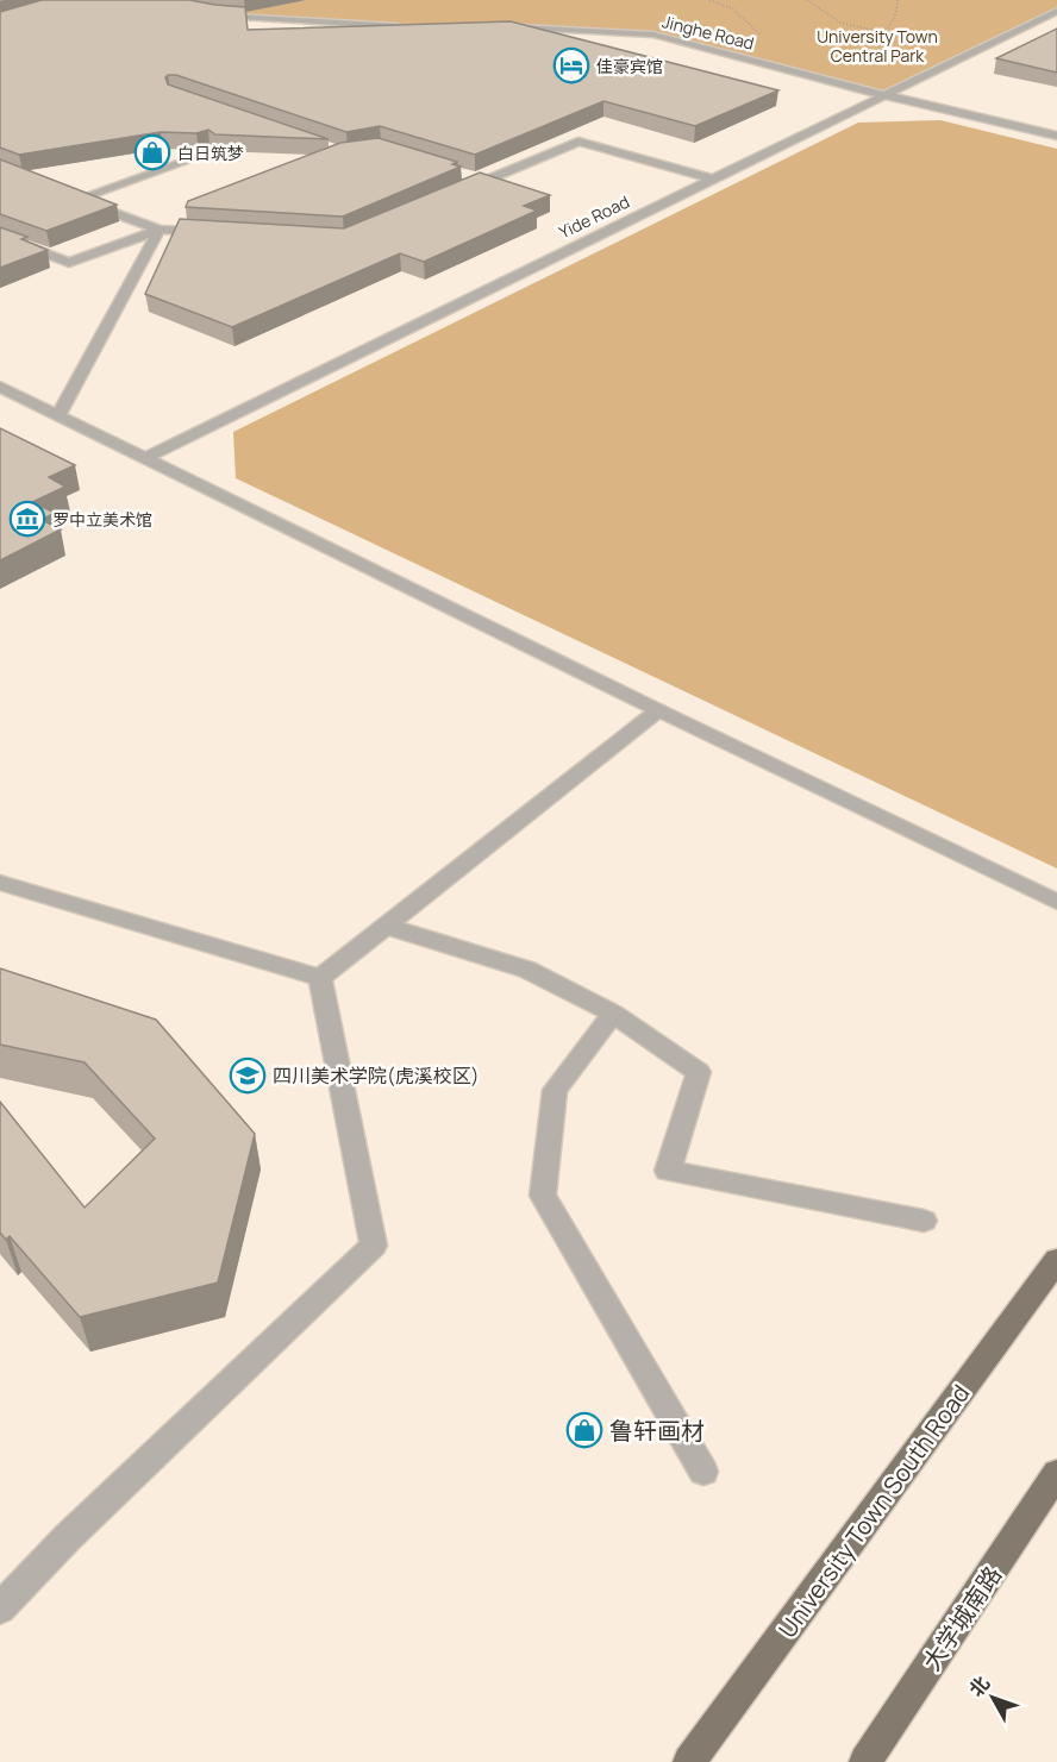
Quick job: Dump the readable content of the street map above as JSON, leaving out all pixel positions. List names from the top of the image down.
{
  "streets": {
    "main road": ["University Town South Road", "大学城南路"],
    "street": ["Jinghe Road", "Yide Road"]
  },
  "crossings": [
    ["Jinghe Road", "Yide Road"]
  ],
  "parks": ["University Town Central Park"],
  "places": {
    "hotel": ["佳豪宾馆"],
    "shop": ["白日筑梦", "鲁轩画材"],
    "museum": ["罗中立美术馆"],
    "school or university": ["四川美术学院(虎溪校区)"]
  },
  "north": "top left"
}
